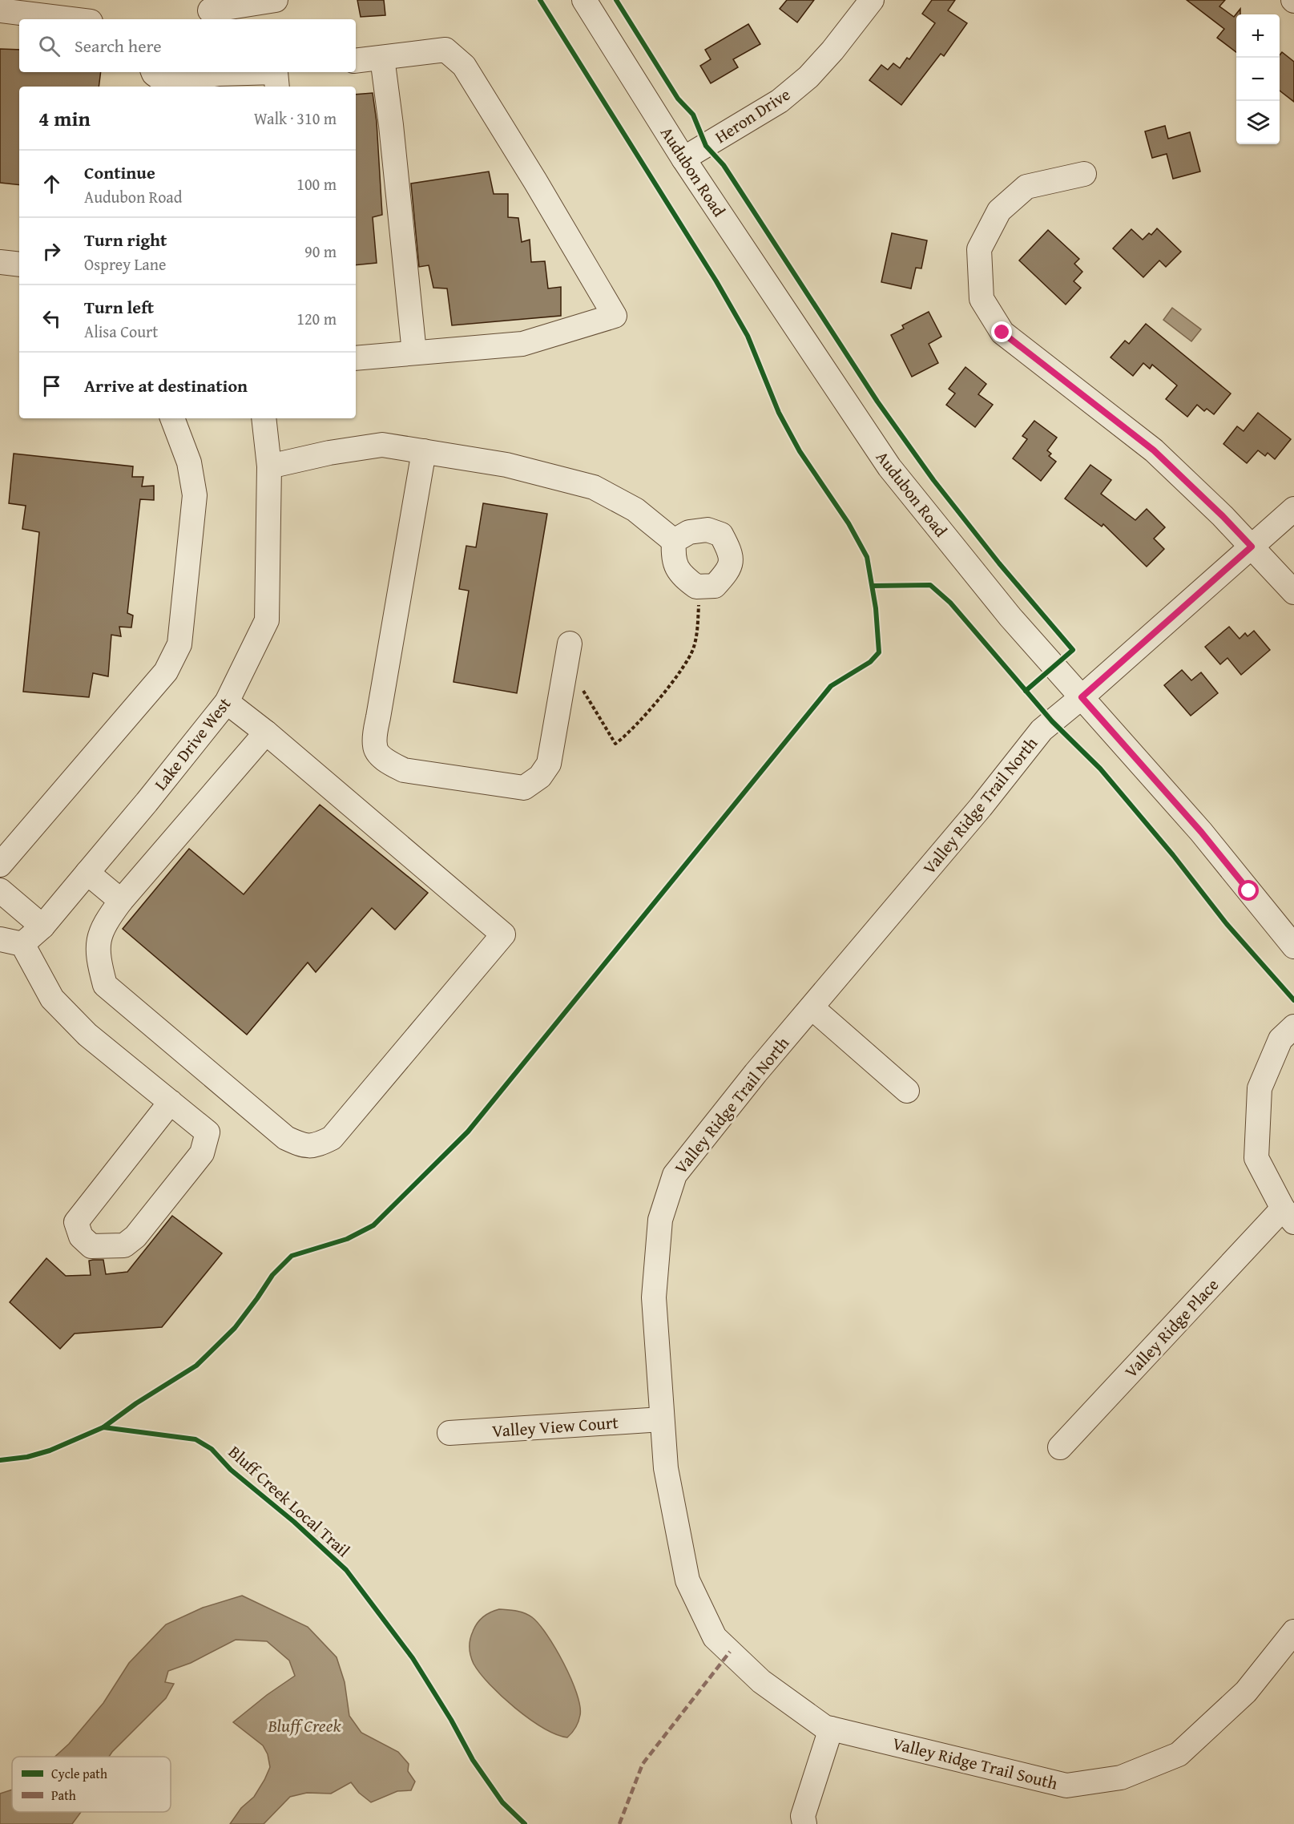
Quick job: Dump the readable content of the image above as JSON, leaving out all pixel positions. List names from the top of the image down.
{
  "streets": {
    "street": [
      "Heron Drive",
      "Audubon Road",
      "Lake Drive West",
      "Valley Ridge Trail North",
      "Valley Ridge Place",
      "Valley View Court",
      "Valley Ridge Trail South"
    ],
    "cycle path": ["Bluff Creek Local Trail"]
  },
  "crossings": [
    ["Heron Drive", "Audubon Road"],
    ["Audubon Road", "Valley Ridge Trail North"],
    ["Valley Ridge Trail North", "Valley View Court"],
    ["Valley Ridge Trail North", "Valley Ridge Trail South"]
  ],
  "water": ["Bluff Creek"],
  "legend": ["Cycle path", "Path"],
  "page": {
    "map_buttons": ["+", "−"],
    "search": "Search here",
    "heading": ["4 min", "Walk · 310 m"],
    "list": [
      ["Continue", "Audubon Road", "100 m"],
      ["Turn right", "Osprey Lane", "90 m"],
      ["Turn left", "Alisa Court", "120 m"],
      "Arrive at destination"
    ]
  }
}
